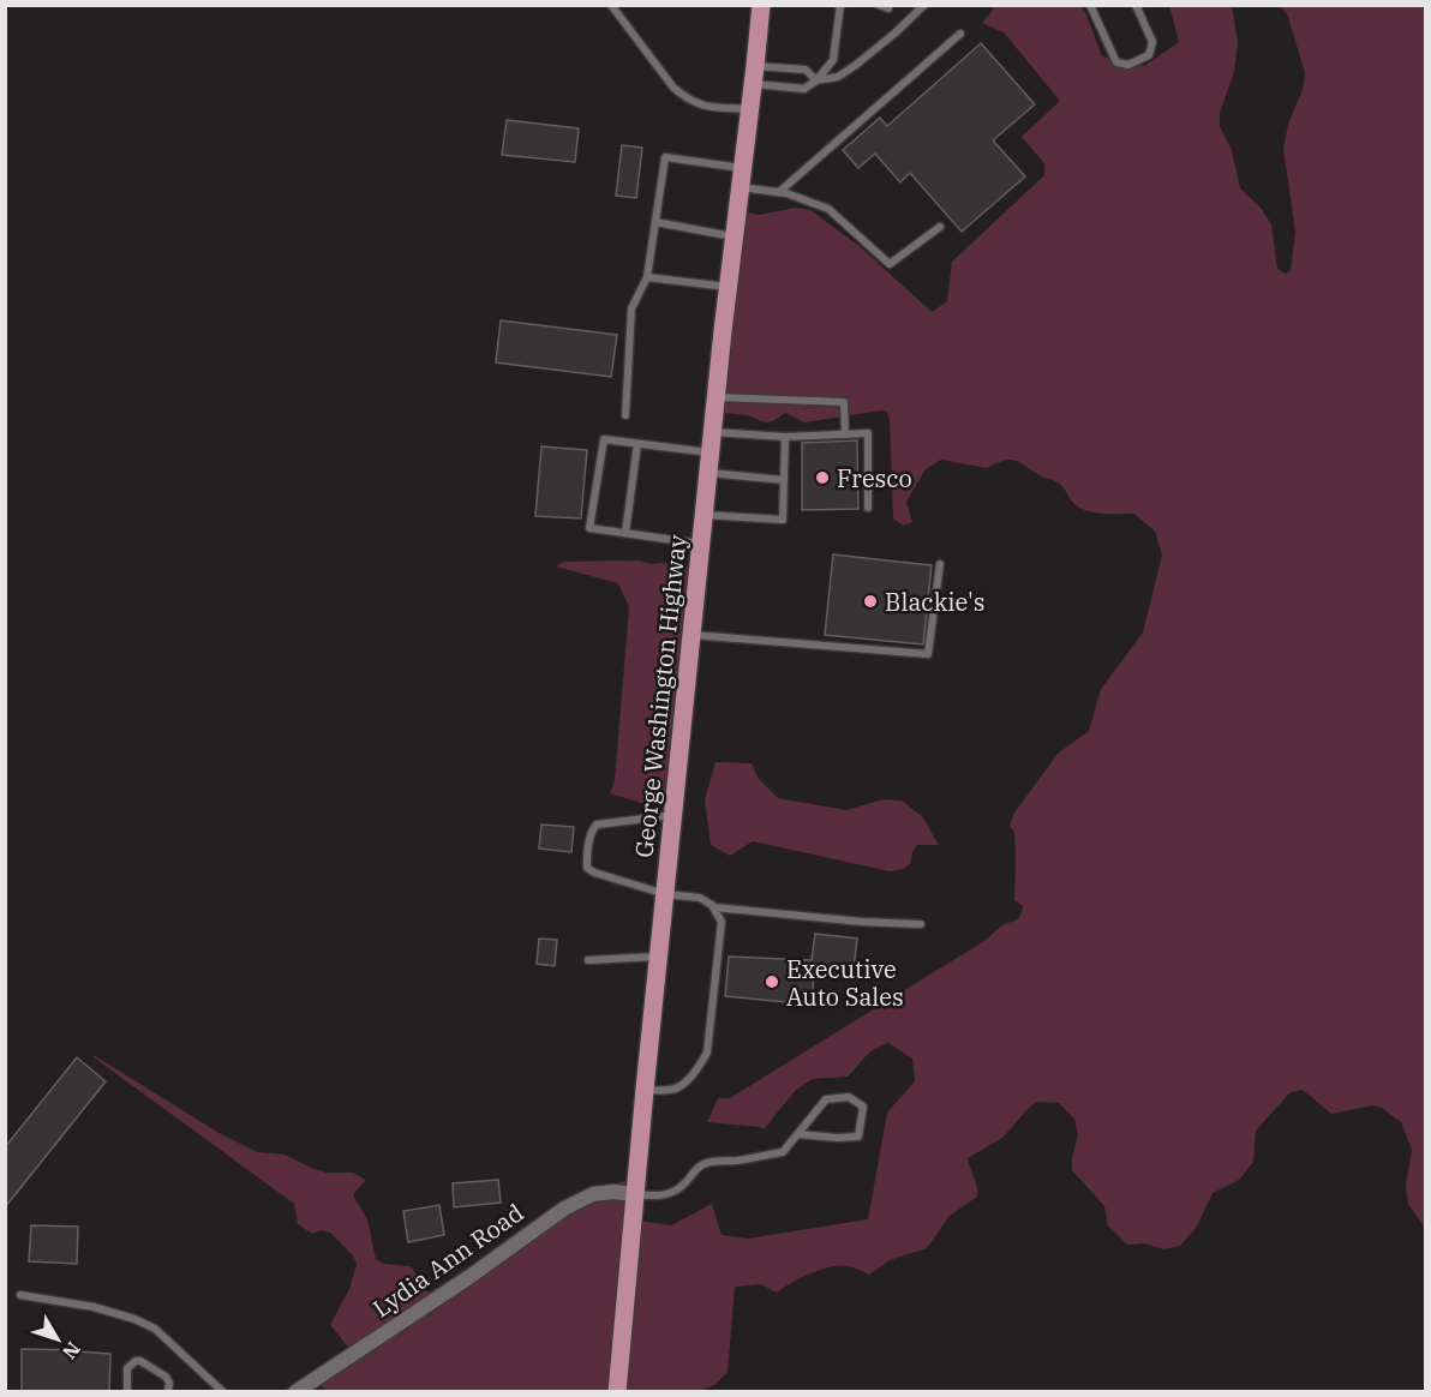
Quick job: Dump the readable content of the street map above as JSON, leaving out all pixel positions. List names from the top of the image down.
{
  "streets": {
    "main road": ["George Washington Highway"],
    "street": ["Lydia Ann Road"]
  },
  "crossings": [
    ["George Washington Highway", "Lydia Ann Road"]
  ],
  "places": ["Fresco", "Blackie's", "Executive Auto Sales"],
  "north": "bottom right"
}
